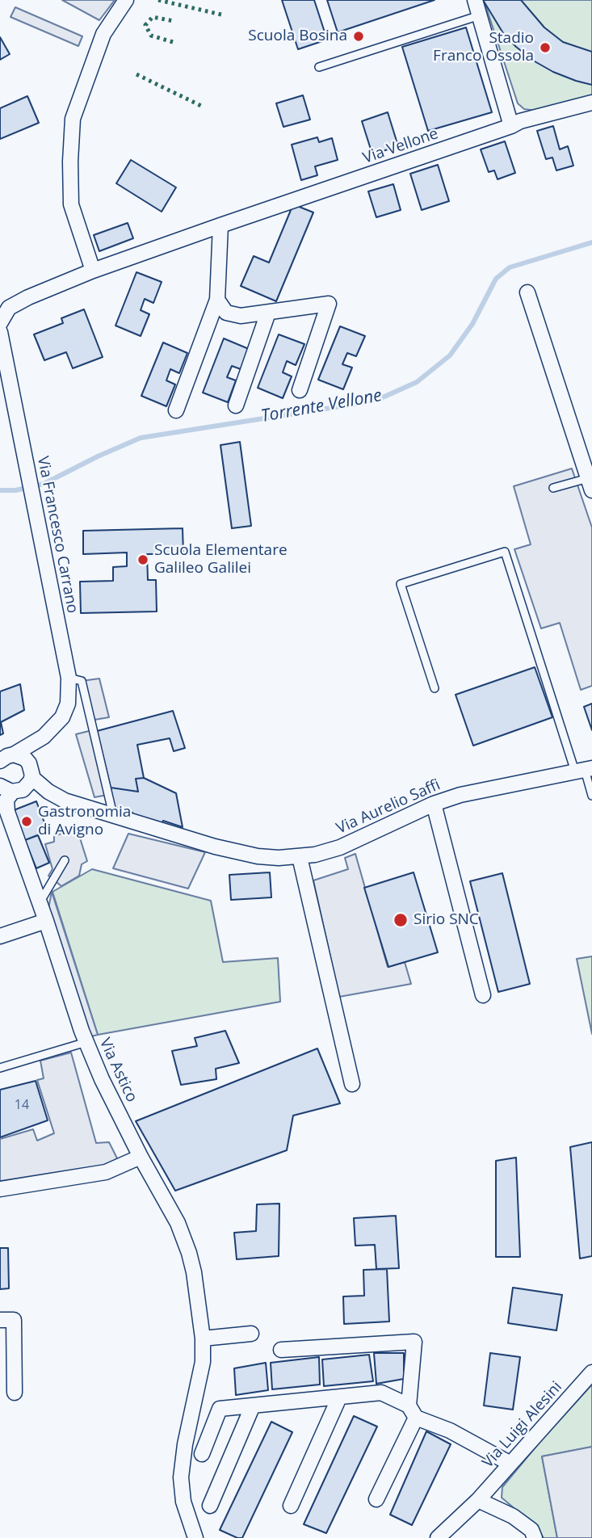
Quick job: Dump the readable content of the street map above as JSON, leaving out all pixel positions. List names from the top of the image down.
{
  "streets": {
    "street": [
      "Via Vellone",
      "Via Francesco Carrano",
      "Via Aurelio Saffi",
      "Via Astico",
      "Via Luigi Alesini"
    ]
  },
  "crossings": [
    ["Via Francesco Carrano", "Via Aurelio Saffi"],
    ["Via Aurelio Saffi", "Via Astico"]
  ],
  "water": ["Torrente Vellone"],
  "places": [
    "Scuola Bosina",
    "Stadio Franco Ossola",
    "Scuola Elementare Galileo Galilei",
    "Gastronomia di Avigno",
    "Sirio SNC"
  ],
  "house_numbers": ["14"]
}
